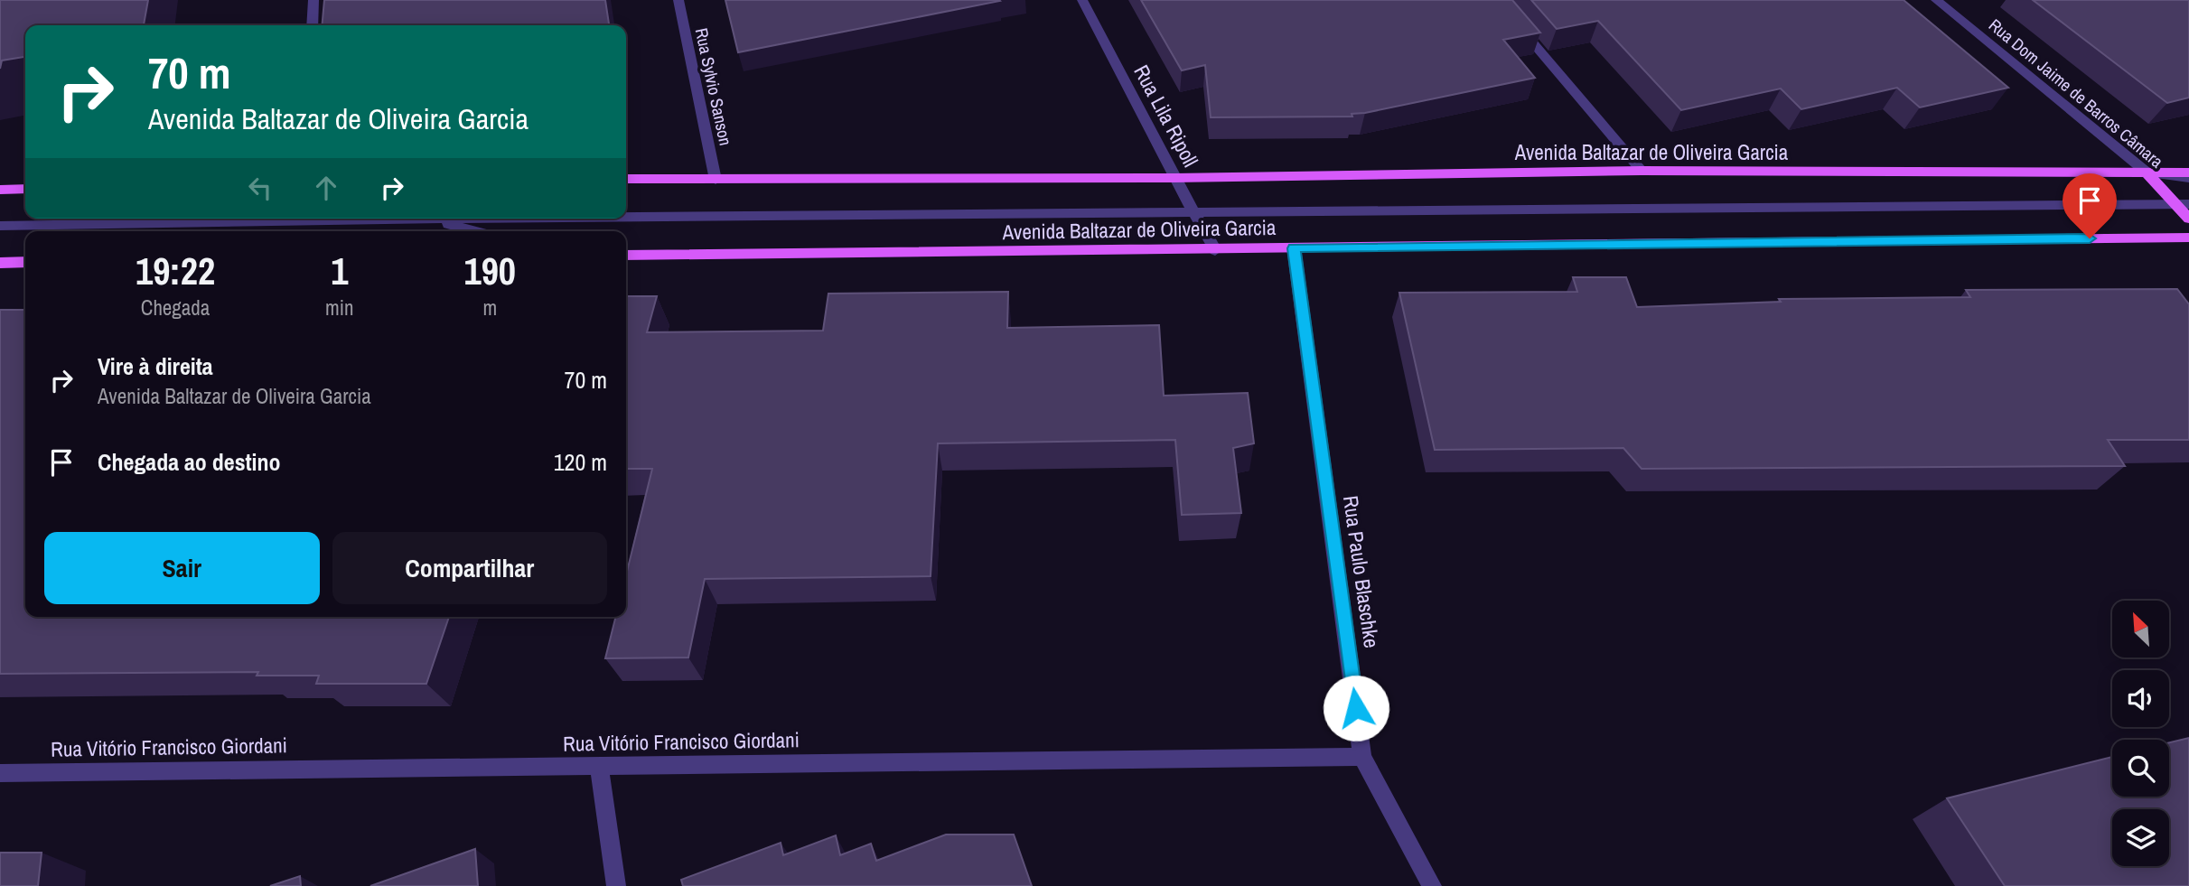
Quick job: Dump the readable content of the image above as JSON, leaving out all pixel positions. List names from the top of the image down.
{
  "streets": {
    "main road": ["Rua Dom Jaime de Barros Câmara", "Avenida Baltazar de Oliveira Garcia"],
    "street": [
      "Rua Sylvio Sanson",
      "Rua Lila Ripoll",
      "Rua Paulo Blaschke",
      "Rua Vitório Francisco Giordani"
    ]
  },
  "crossings": [
    ["Rua Sylvio Sanson", "Avenida Baltazar de Oliveira Garcia"],
    ["Rua Dom Jaime de Barros Câmara", "Avenida Baltazar de Oliveira Garcia"],
    ["Rua Lila Ripoll", "Avenida Baltazar de Oliveira Garcia"],
    ["Avenida Baltazar de Oliveira Garcia", "Rua Paulo Blaschke"],
    ["Rua Paulo Blaschke", "Rua Vitório Francisco Giordani"]
  ],
  "north": "top left",
  "page": {
    "turn": ["70 m", "Avenida Baltazar de Oliveira Garcia"],
    "eta": [
      "19:22",
      "Chegada",
      "1",
      "min",
      "190",
      "m"
    ],
    "list": [
      {
        "name": "Vire à direita",
        "note": "Avenida Baltazar de Oliveira Garcia",
        "value": "70 m"
      },
      {
        "name": "Chegada ao destino",
        "value": "120 m"
      }
    ],
    "buttons": ["Sair", "Compartilhar"]
  }
}
